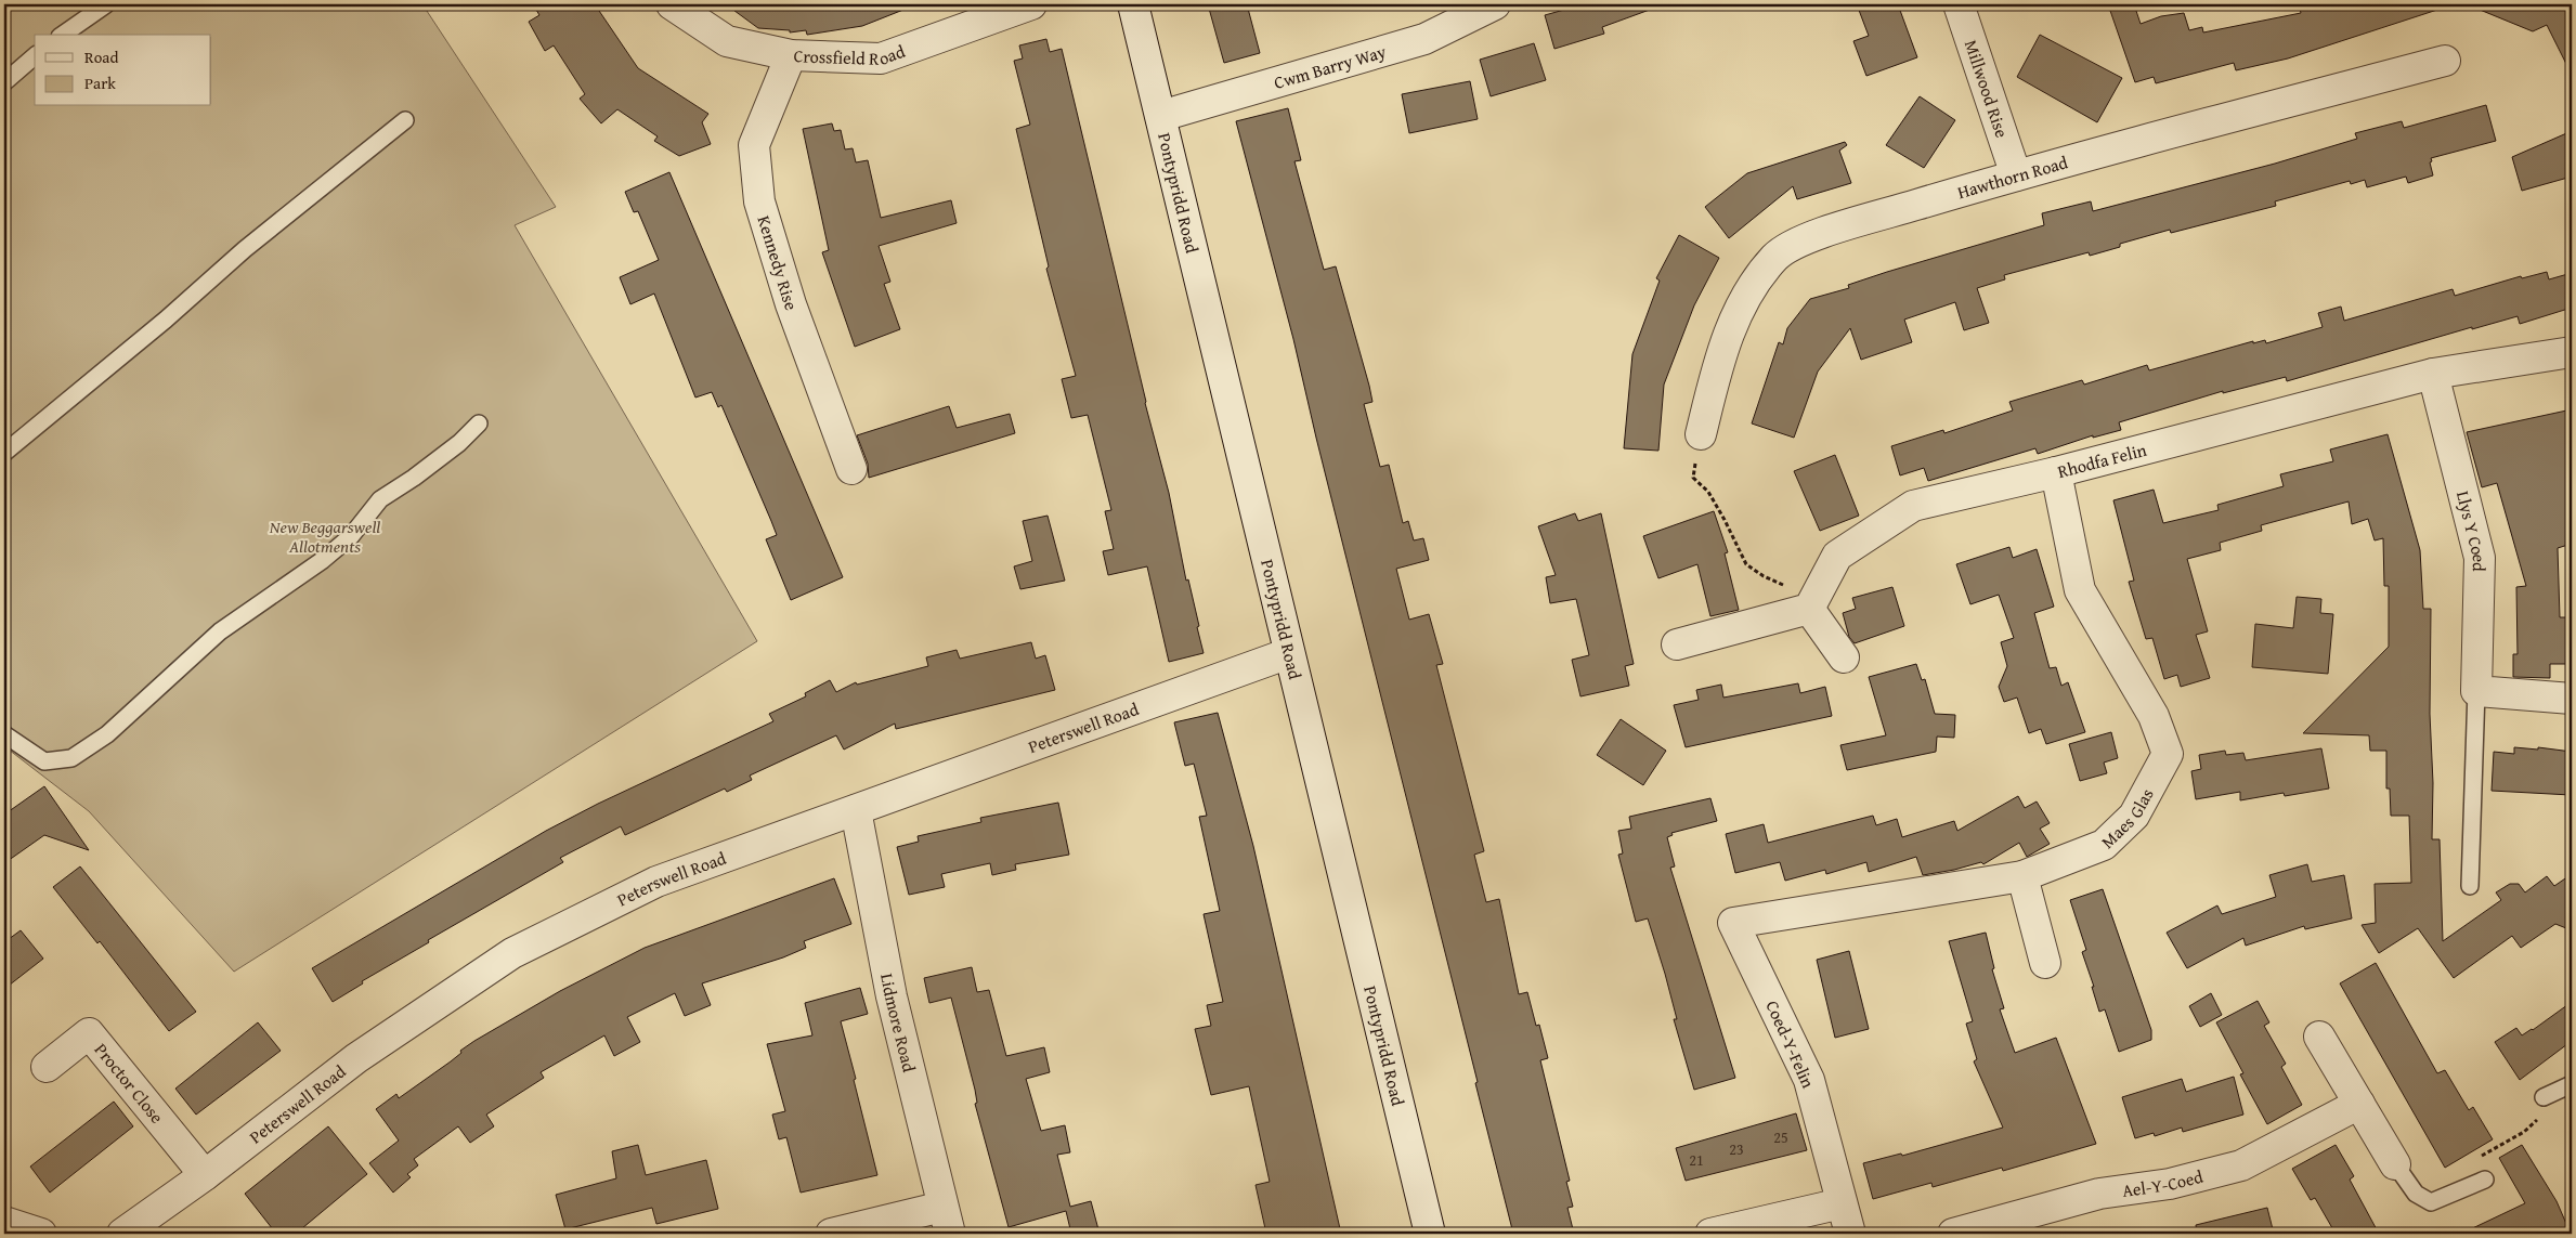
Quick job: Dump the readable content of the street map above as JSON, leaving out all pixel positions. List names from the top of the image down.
{
  "streets": {
    "street": [
      "Crossfield Road",
      "Cwm Barry Way",
      "Millwood Rise",
      "Hawthorn Road",
      "Pontypridd Road",
      "Kennedy Rise",
      "Rhodfa Felin",
      "Llys Y Coed",
      "Peterswell Road",
      "Maes Glas",
      "Lidmore Road",
      "Coed-Y-Felin",
      "Proctor Close",
      "Ael-Y-Coed"
    ]
  },
  "crossings": [
    ["Crossfield Road", "Kennedy Rise"],
    ["Cwm Barry Way", "Pontypridd Road"],
    ["Millwood Rise", "Hawthorn Road"],
    ["Pontypridd Road", "Peterswell Road"],
    ["Rhodfa Felin", "Llys Y Coed"],
    ["Rhodfa Felin", "Maes Glas"],
    ["Peterswell Road", "Lidmore Road"],
    ["Peterswell Road", "Proctor Close"],
    ["Maes Glas", "Coed-Y-Felin"]
  ],
  "parks": ["New Beggarswell Allotments"],
  "house_numbers": ["25", "23", "21"],
  "legend": ["Road", "Park"]
}
